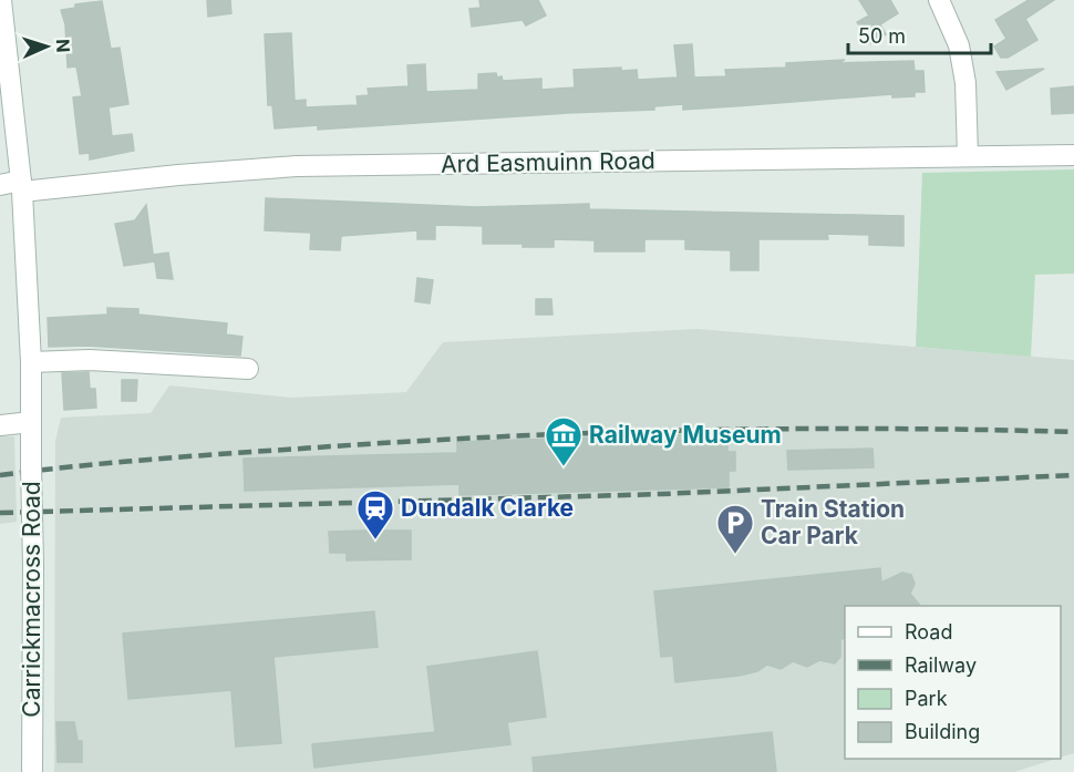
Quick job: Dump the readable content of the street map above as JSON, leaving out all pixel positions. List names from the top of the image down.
{
  "streets": {
    "street": ["Ard Easmuinn Road", "Carrickmacross Road"]
  },
  "places": {
    "museum": ["Railway Museum"],
    "station": ["Dundalk Clarke"],
    "parking": ["Train Station Car Park"]
  },
  "legend": [
    "Road",
    "Railway",
    "Park",
    "Building"
  ],
  "scale_bar": "50 m",
  "north": "right"
}
